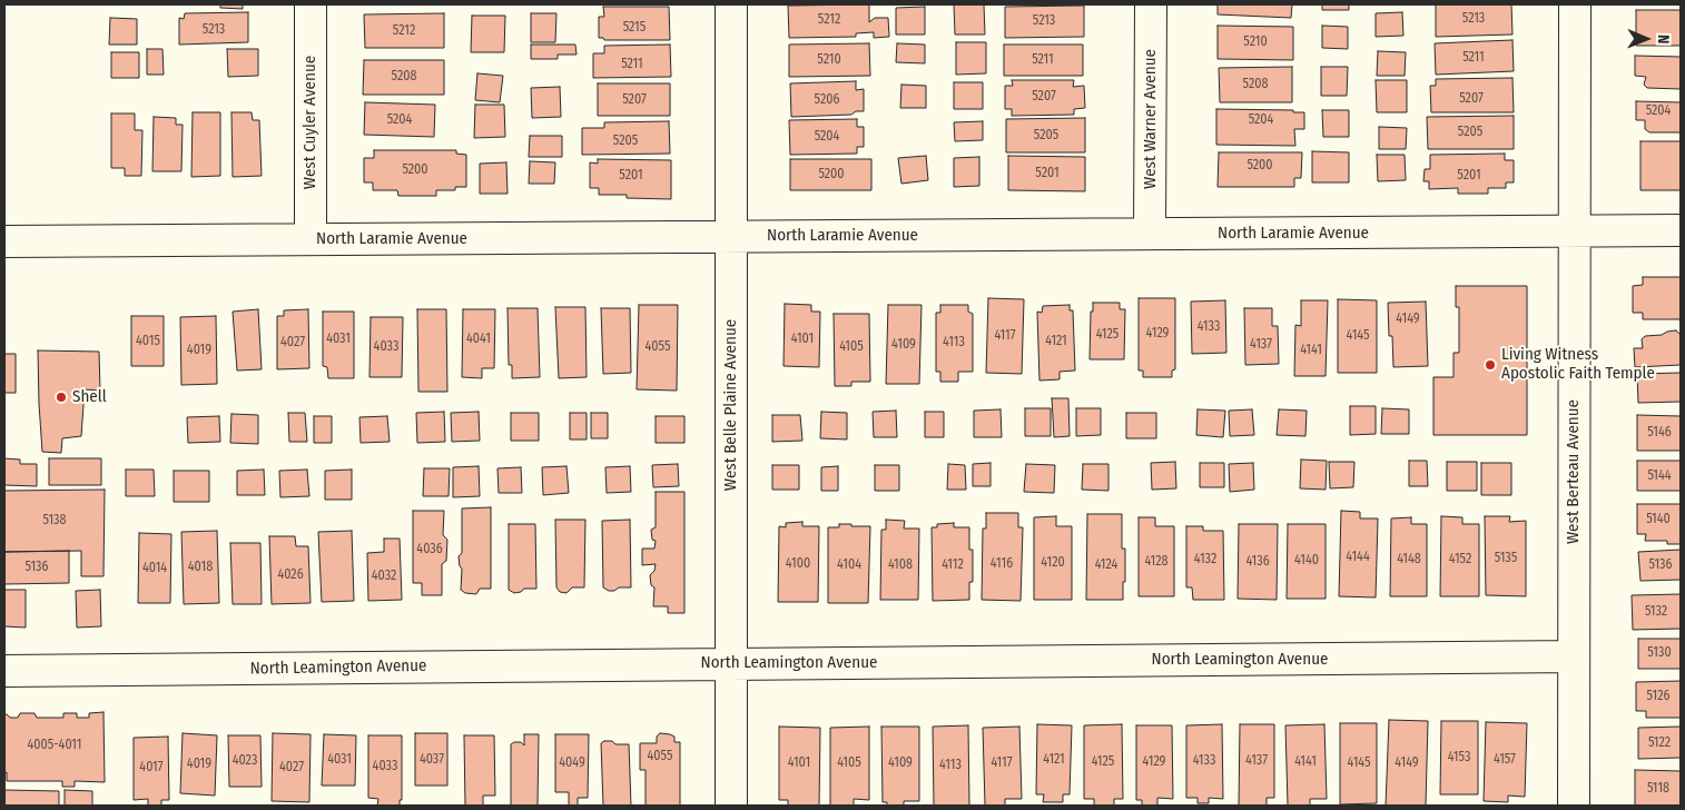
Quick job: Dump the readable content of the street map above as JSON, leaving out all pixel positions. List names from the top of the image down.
{
  "streets": {
    "street": [
      "West Warner Avenue",
      "West Cuyler Avenue",
      "North Laramie Avenue",
      "West Belle Plaine Avenue",
      "West Berteau Avenue",
      "North Leamington Avenue"
    ]
  },
  "crossings": [
    ["West Warner Avenue", "North Laramie Avenue"],
    ["West Cuyler Avenue", "North Laramie Avenue"],
    ["North Laramie Avenue", "West Belle Plaine Avenue"],
    ["North Laramie Avenue", "West Berteau Avenue"],
    ["West Belle Plaine Avenue", "North Leamington Avenue"],
    ["West Berteau Avenue", "North Leamington Avenue"]
  ],
  "places": ["Living Witness Apostolic Faith Temple", "Shell"],
  "house_numbers": [
    "5213",
    "5212",
    "5213",
    "5215",
    "5213",
    "5212",
    "5210",
    "5211",
    "5210",
    "5211",
    "5211",
    "5208",
    "5208",
    "5207",
    "5207",
    "5207",
    "5206",
    "5204",
    "5204",
    "5204",
    "5205",
    "5205",
    "5204",
    "5205",
    "5200",
    "5200",
    "5201",
    "5200",
    "5201",
    "5201",
    "4149",
    "4133",
    "4129",
    "4125",
    "4117",
    "4145",
    "4031",
    "4041",
    "4101",
    "4015",
    "4121",
    "4027",
    "4113",
    "4109",
    "4137",
    "4033",
    "4055",
    "4105",
    "4019",
    "4141",
    "5146",
    "5144",
    "5140",
    "5138",
    "4036",
    "4144",
    "5135",
    "4132",
    "4148",
    "4152",
    "4140",
    "4128",
    "4136",
    "4120",
    "4100",
    "4116",
    "4104",
    "4108",
    "4112",
    "4124",
    "5136",
    "5136",
    "4018",
    "4014",
    "4026",
    "4032",
    "5132",
    "5130",
    "5126",
    "5122",
    "4005-4011",
    "4055",
    "4153",
    "4031",
    "4037",
    "4121",
    "4157",
    "4023",
    "4133",
    "4137",
    "4125",
    "4129",
    "4141",
    "4049",
    "4101",
    "4105",
    "4109",
    "4117",
    "4145",
    "4149",
    "4019",
    "4113",
    "4033",
    "4017",
    "4027",
    "5118"
  ],
  "north": "right"
}
